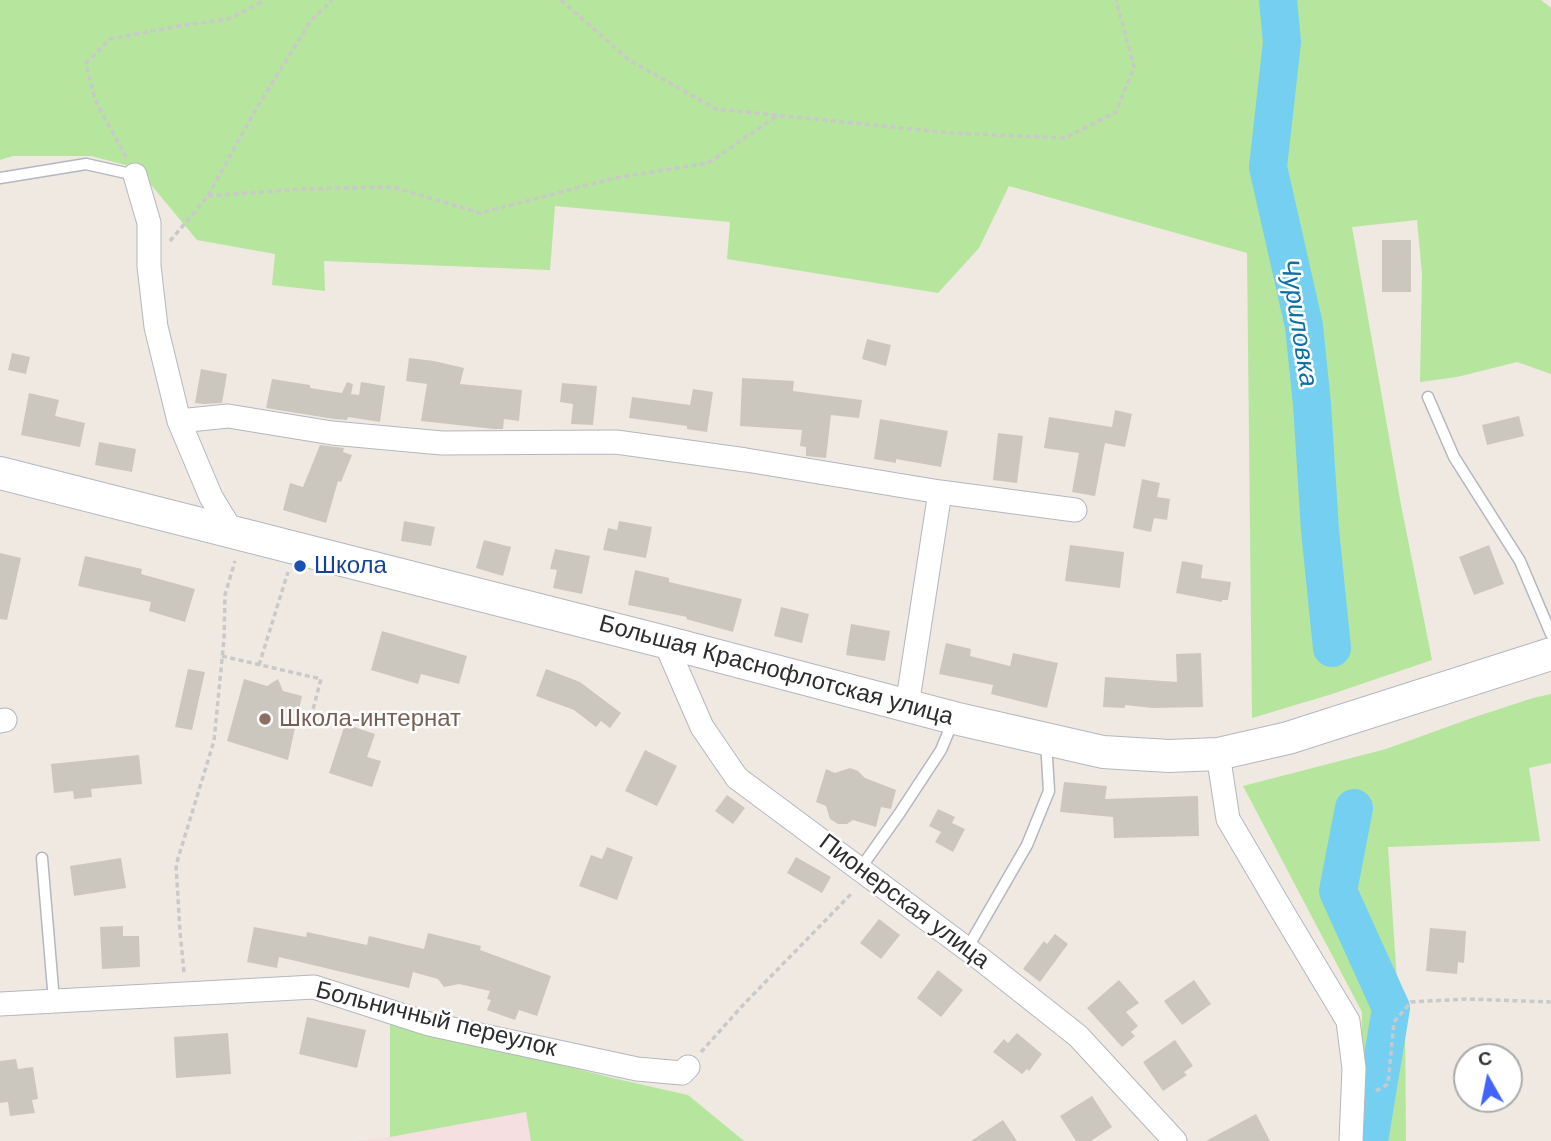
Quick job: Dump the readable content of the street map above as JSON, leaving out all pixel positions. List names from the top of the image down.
{
  "streets": {
    "main road": ["Большая Краснофлотская улица"],
    "street": ["Пионерская улица", "Больничный переулок"]
  },
  "crossings": [
    ["Большая Краснофлотская улица", "Пионерская улица"]
  ],
  "water": ["Чуриловка"],
  "places": ["Школа", "Школа-интернат"],
  "north": "top"
}
